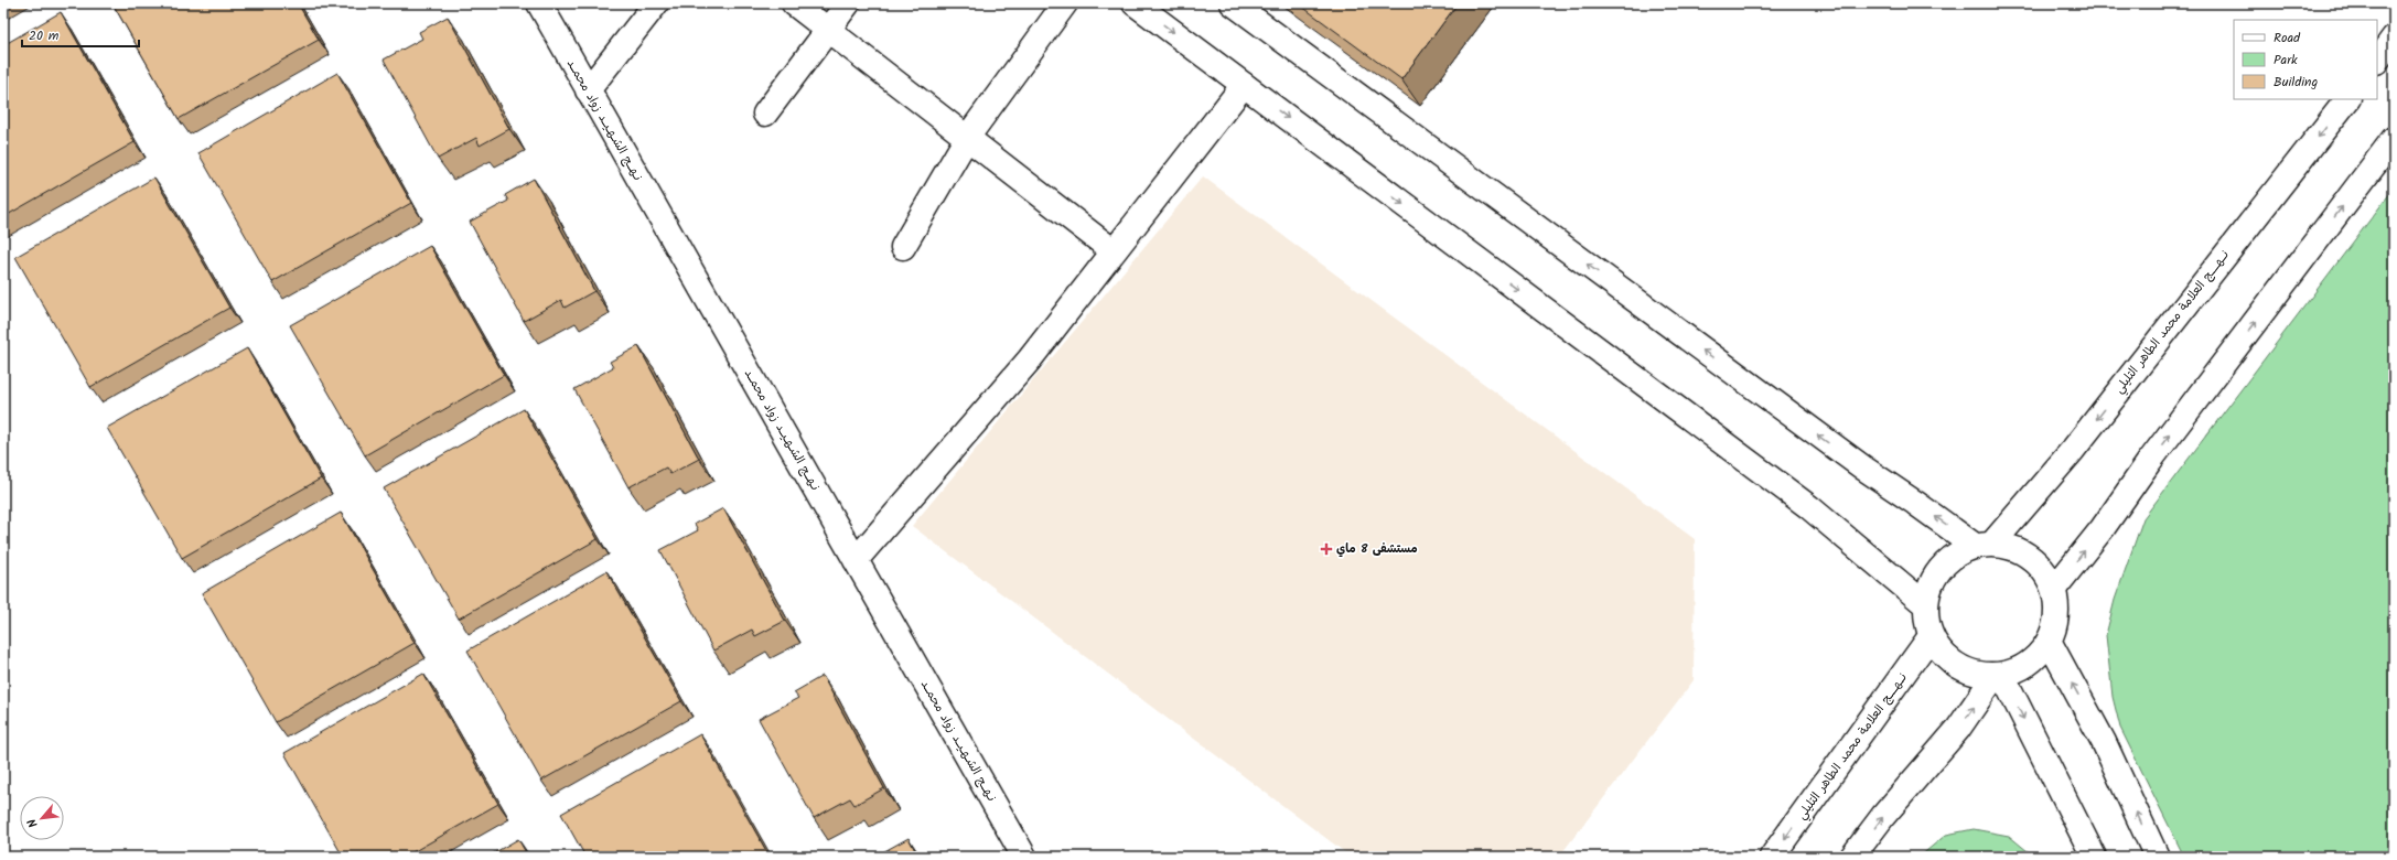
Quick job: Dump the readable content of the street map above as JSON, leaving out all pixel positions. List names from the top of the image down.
{
  "streets": {
    "street": ["نـهــج الشـهـيــد زواد محمــد", "نــهــــج العلامة محمد الطاهر التليلي"]
  },
  "places": {
    "health": ["مستشفى 8 ماي"]
  },
  "legend": ["Road", "Park", "Building"],
  "scale_bar": "20 m",
  "north": "bottom left"
}
